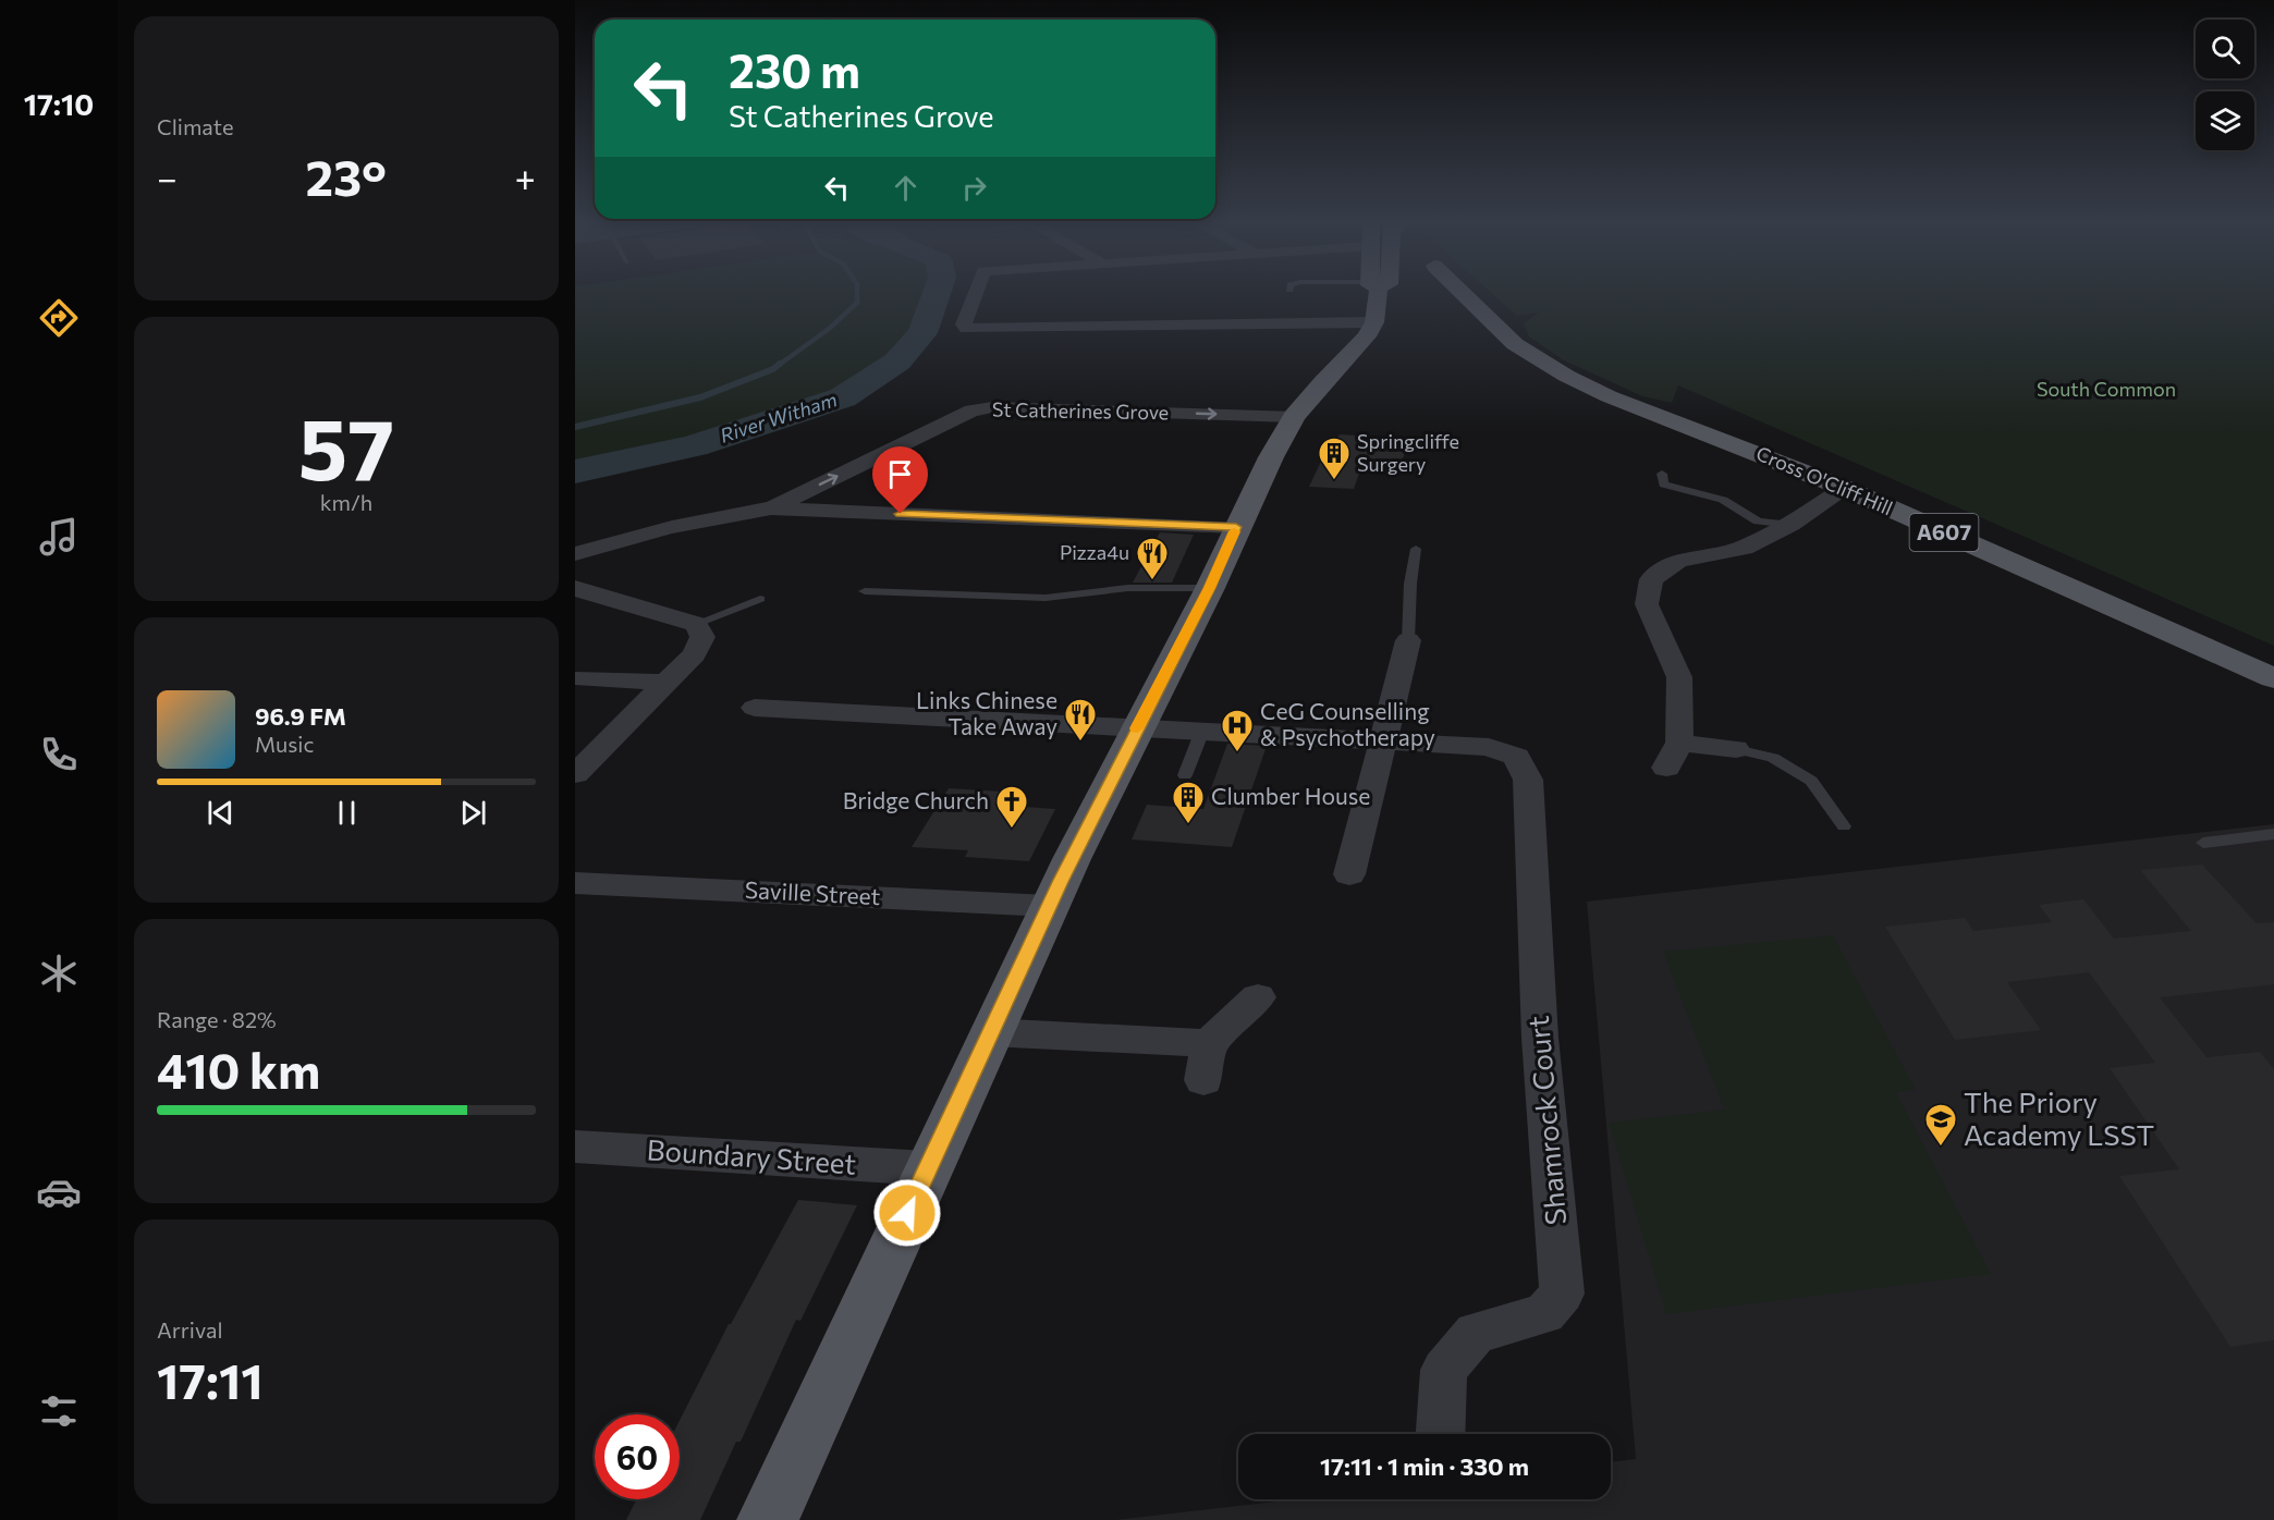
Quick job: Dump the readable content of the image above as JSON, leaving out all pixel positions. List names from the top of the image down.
{
  "streets": {
    "main road": ["Cross O'Cliff Hill", "A607"],
    "street": [
      "St Catherines Grove",
      "Saville Street",
      "Shamrock Court",
      "Boundary Street"
    ]
  },
  "water": ["River Witham"],
  "parks": ["South Common"],
  "places": {
    "building": ["Springcliffe Surgery", "Clumber House"],
    "restaurant": ["Pizza4u", "Links Chinese Take Away"],
    "hospital": ["CeG Counselling & Psychotherapy"],
    "church": ["Bridge Church"],
    "school or university": ["The Priory Academy LSST"]
  },
  "page": {
    "tabs": "17:10",
    "tile": [
      "Climate",
      ["57", "km/h"],
      ["Range · 82%", "410 km"],
      ["Arrival", "17:11"]
    ],
    "turn": ["230 m", "St Catherines Grove"],
    "heat": ["−", "23°", "+"],
    "song": ["96.9 FM", "Music"],
    "limit": "60",
    "trip": "17:11 · 1 min · 330 m"
  }
}
